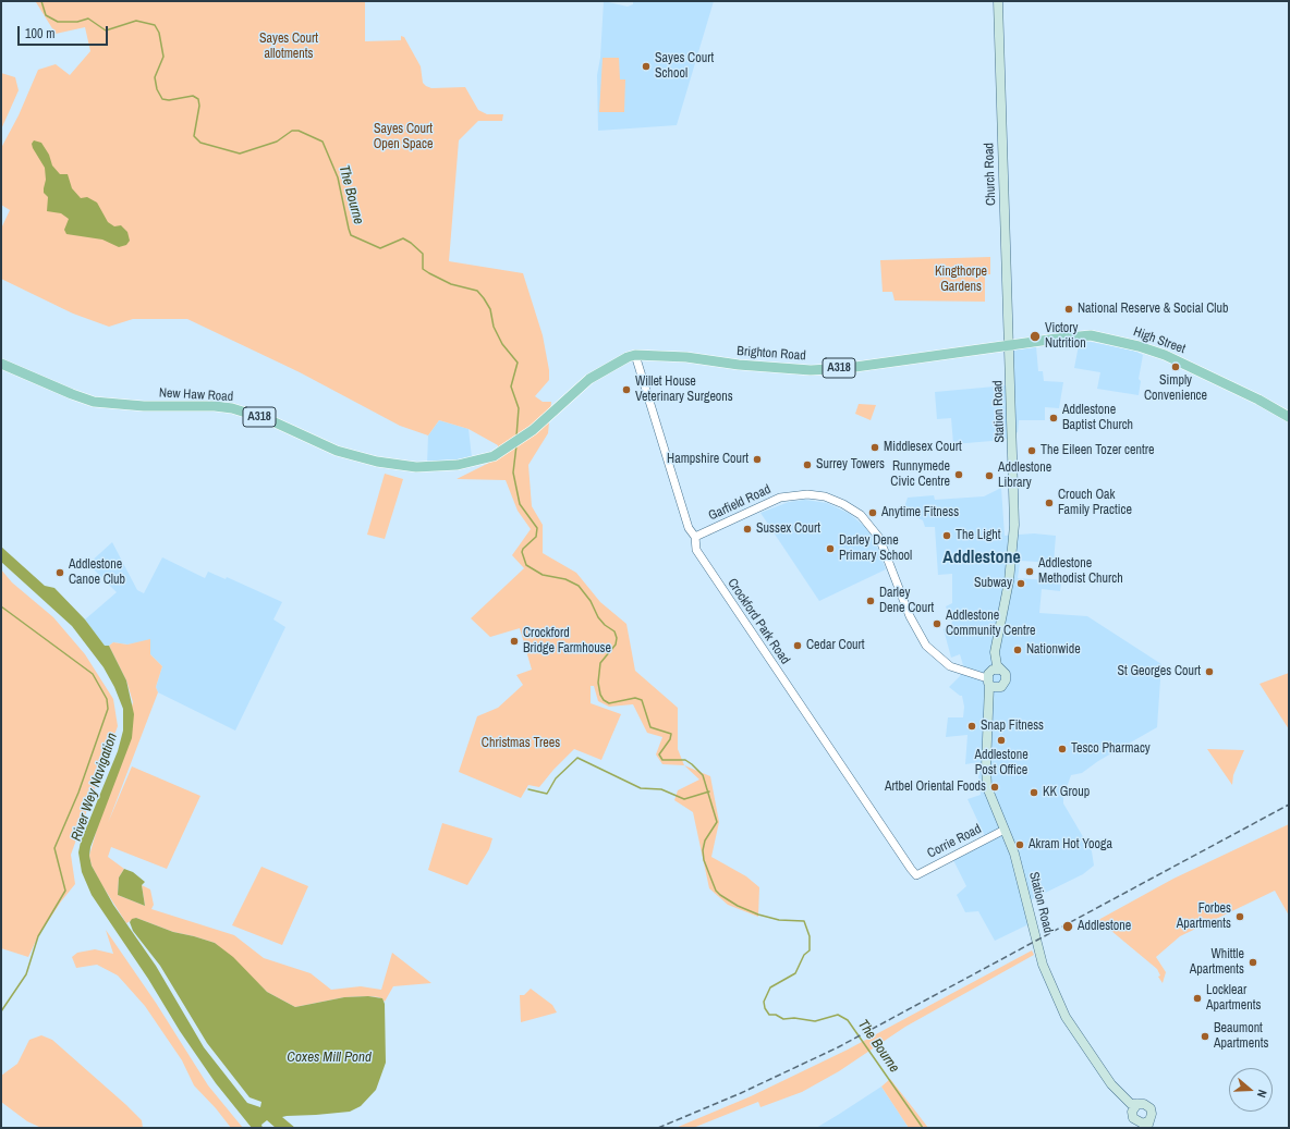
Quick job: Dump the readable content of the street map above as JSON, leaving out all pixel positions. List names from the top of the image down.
{
  "streets": {
    "main road": [
      "Church Road",
      "High Street",
      "Brighton Road",
      "A318",
      "New Haw Road",
      "Station Road"
    ],
    "street": ["Garfield Road", "Crockford Park Road", "Corrie Road"]
  },
  "crossings": [
    ["Church Road", "High Street"],
    ["Church Road", "Brighton Road"],
    ["Church Road", "Station Road"],
    ["High Street", "Brighton Road"],
    ["High Street", "Station Road"],
    ["Brighton Road", "New Haw Road"],
    ["Brighton Road", "Station Road"],
    ["Brighton Road", "Crockford Park Road"],
    ["New Haw Road", "Crockford Park Road"],
    ["Station Road", "Garfield Road"],
    ["Station Road", "Corrie Road"],
    ["Garfield Road", "Crockford Park Road"],
    ["Crockford Park Road", "Corrie Road"]
  ],
  "districts": ["Addlestone"],
  "water": ["The Bourne", "River Wey Navigation", "Coxes Mill Pond"],
  "parks": [
    "Sayes Court allotments",
    "Sayes Court Open Space",
    "Kingthorpe Gardens",
    "Christmas Trees"
  ],
  "places": [
    "Sayes Court School",
    "National Reserve & Social Club",
    "Victory Nutrition",
    "Simply Convenience",
    "Willet House Veterinary Surgeons",
    "Addlestone Baptist Church",
    "Middlesex Court",
    "The Eileen Tozer centre",
    "Hampshire Court",
    "Surrey Towers",
    "Runnymede Civic Centre",
    "Addlestone Library",
    "Crouch Oak Family Practice",
    "Anytime Fitness",
    "Sussex Court",
    "The Light",
    "Darley Dene Primary School",
    "Addlestone Methodist Church",
    "Addlestone Canoe Club",
    "Subway",
    "Darley Dene Court",
    "Addlestone Community Centre",
    "Crockford Bridge Farmhouse",
    "Cedar Court",
    "Nationwide",
    "St Georges Court",
    "Snap Fitness",
    "Addlestone Post Office",
    "Tesco Pharmacy",
    "Artbel Oriental Foods",
    "KK Group",
    "Akram Hot Yooga",
    "Forbes Apartments",
    "Addlestone",
    "Whittle Apartments",
    "Locklear Apartments",
    "Beaumont Apartments"
  ],
  "scale_bar": "100 m",
  "north": "right"
}
